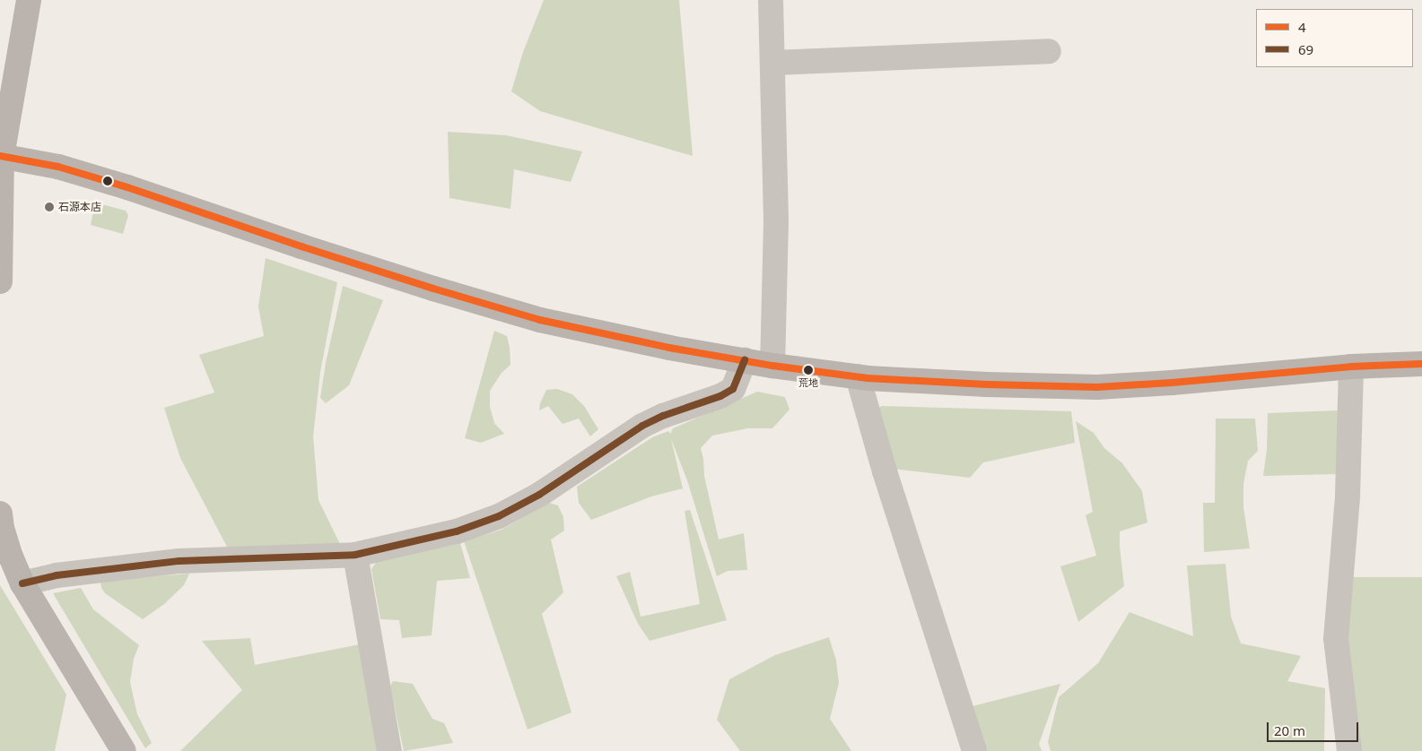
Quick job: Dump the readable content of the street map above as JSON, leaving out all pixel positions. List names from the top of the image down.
{
  "places": ["石源本店", "荒地"],
  "lines": ["transit line 4", "transit line 69"],
  "legend": ["4", "69"],
  "scale_bar": "20 m"
}
